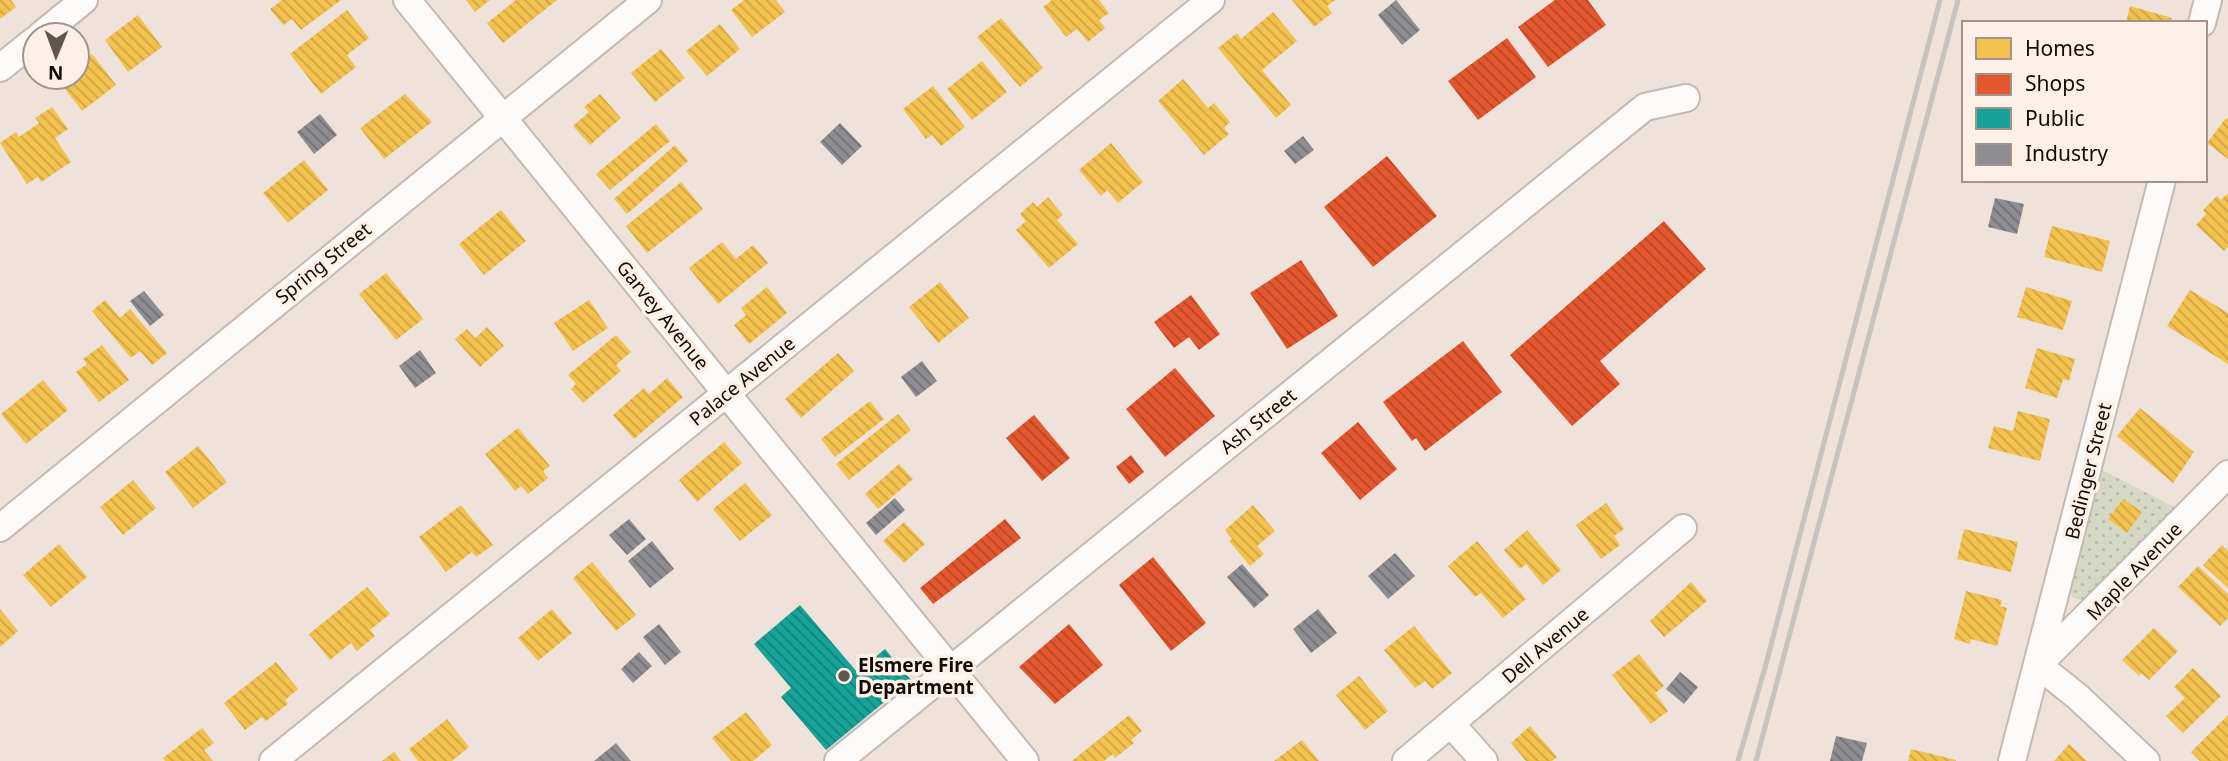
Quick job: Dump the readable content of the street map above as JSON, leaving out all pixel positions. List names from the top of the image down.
{
  "streets": {
    "street": [
      "Spring Street",
      "Garvey Avenue",
      "Palace Avenue",
      "Ash Street",
      "Bedinger Street",
      "Maple Avenue",
      "Dell Avenue"
    ]
  },
  "crossings": [
    ["Spring Street", "Garvey Avenue"],
    ["Garvey Avenue", "Palace Avenue"],
    ["Garvey Avenue", "Ash Street"],
    ["Bedinger Street", "Maple Avenue"]
  ],
  "places": ["Elsmere Fire Department"],
  "legend": [
    "Homes",
    "Shops",
    "Public",
    "Industry"
  ],
  "north": "bottom"
}
